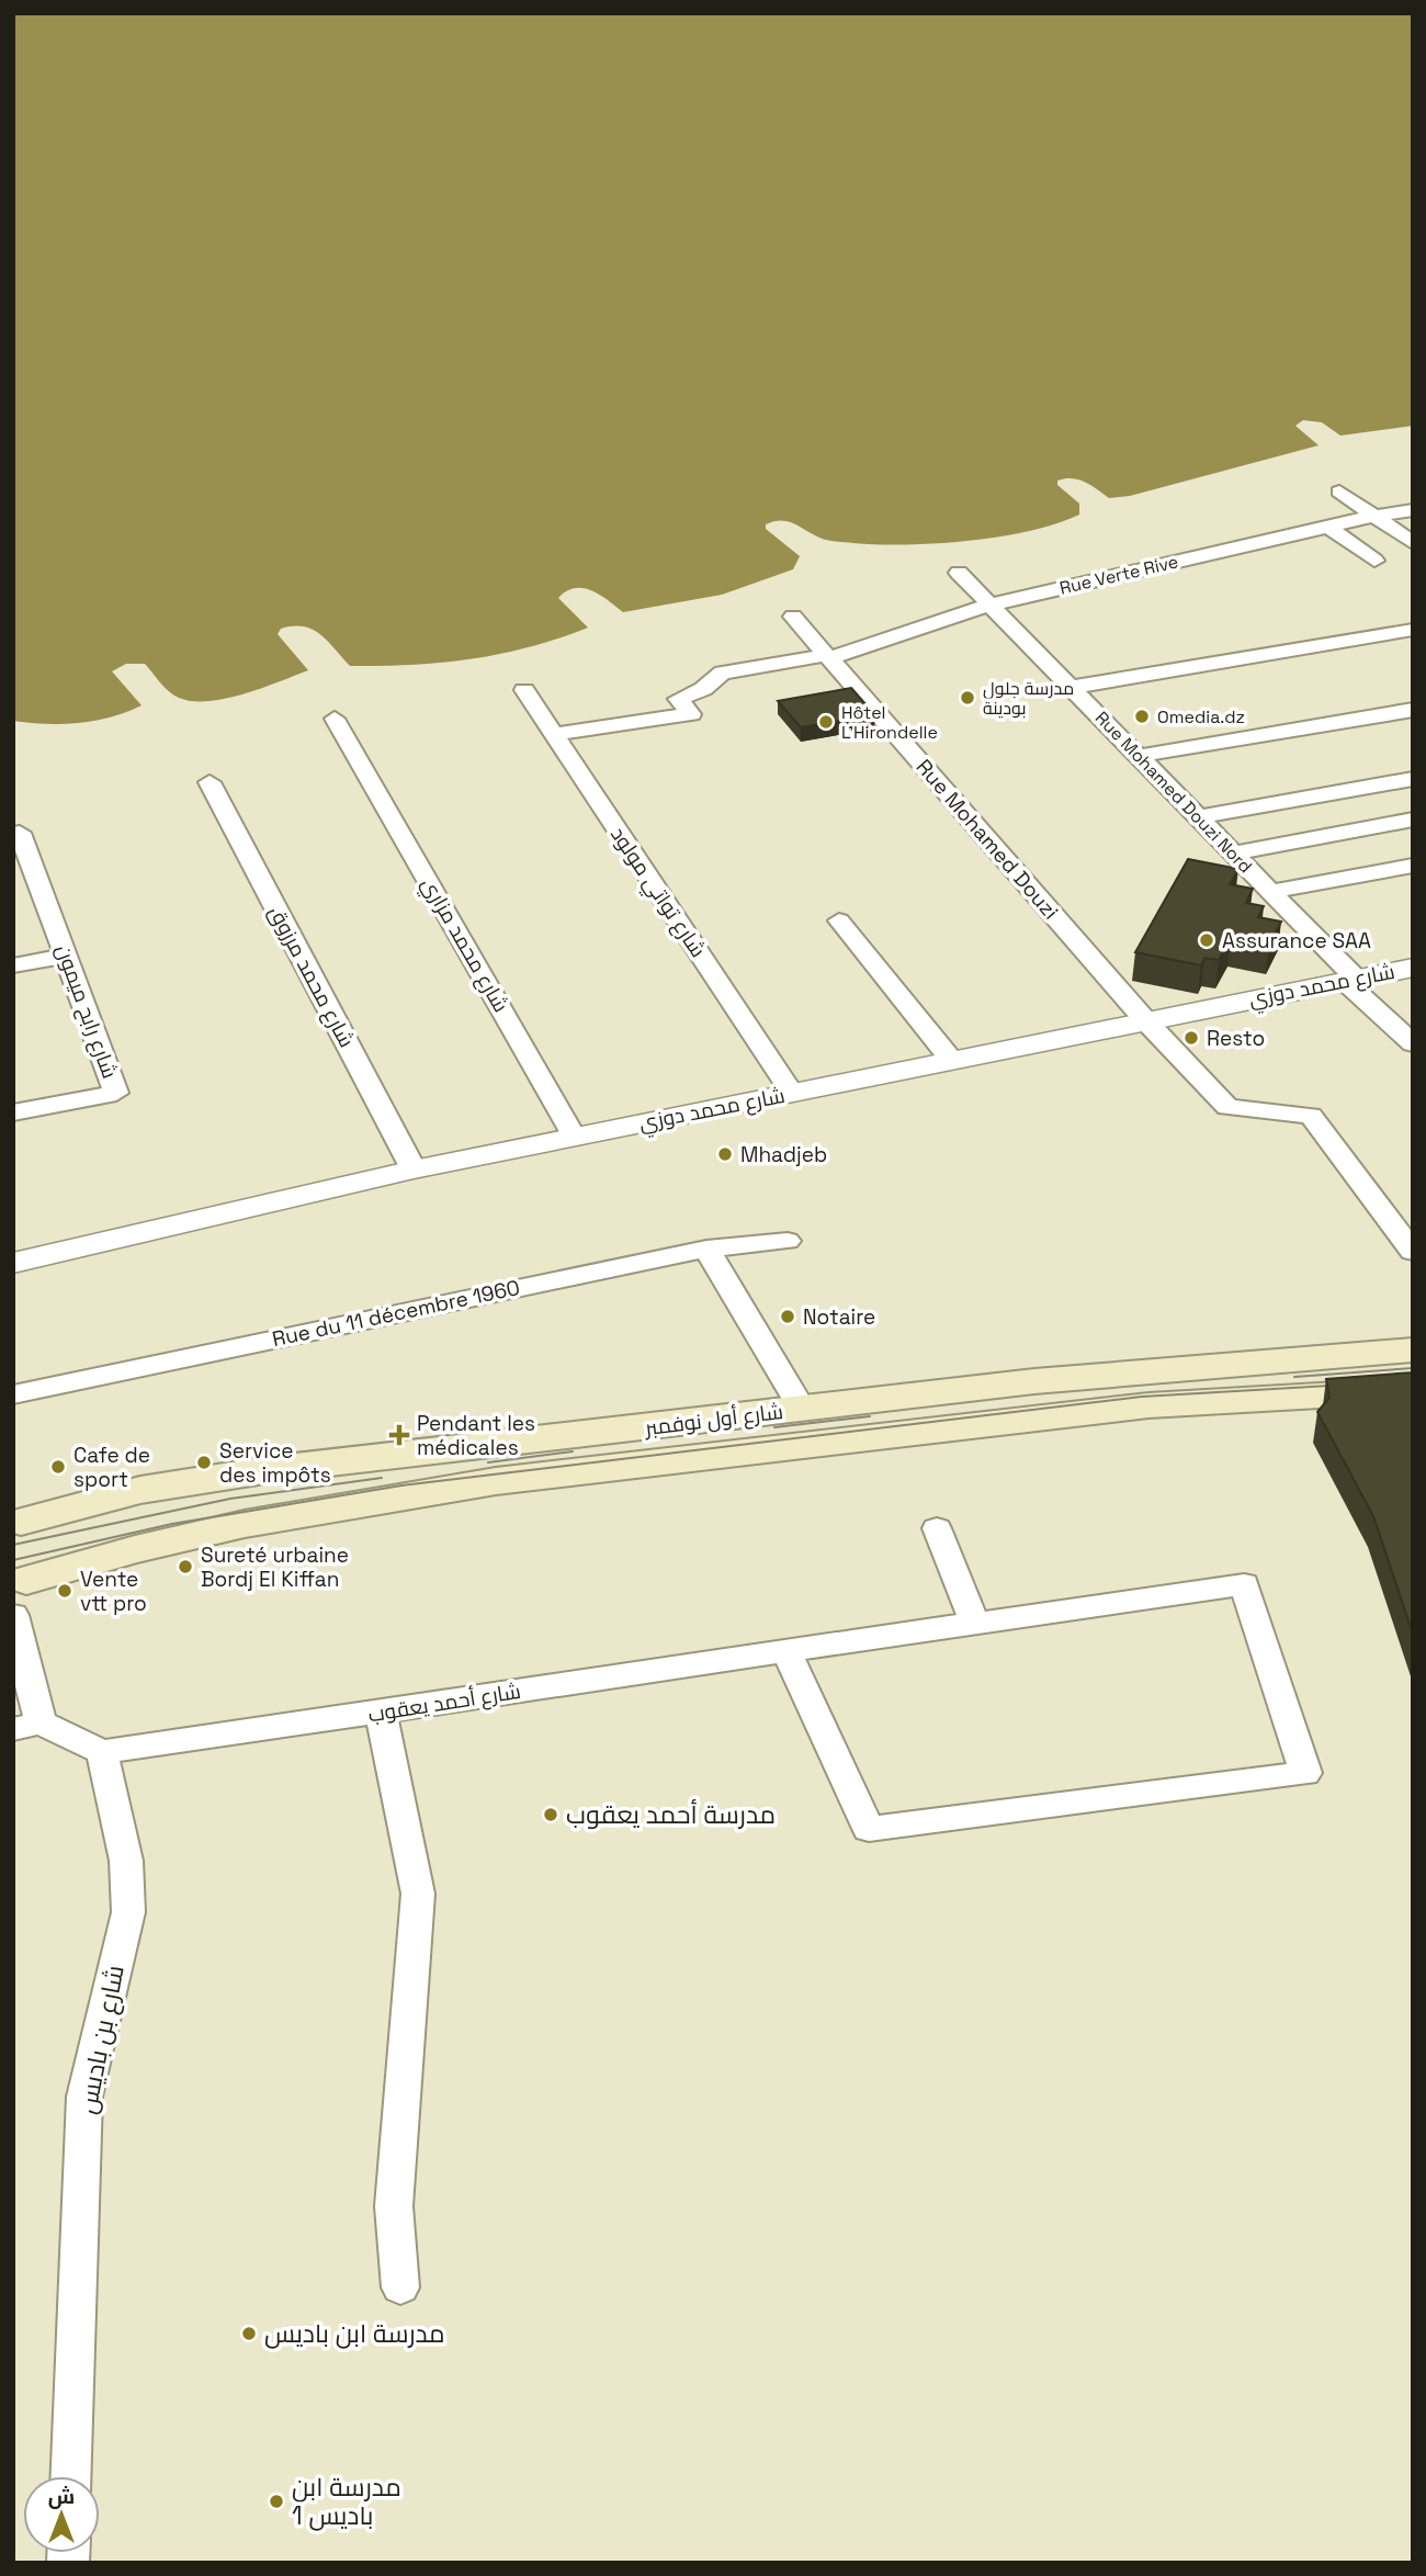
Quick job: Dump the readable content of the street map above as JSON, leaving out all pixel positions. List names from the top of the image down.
{
  "streets": {
    "main road": ["شارع أول نوفمبر"],
    "street": [
      "Rue Verte Rive",
      "Rue Mohamed Douzi Nord",
      "Rue Mohamed Douzi",
      "شارع تواتي مولود",
      "شارع محمد مزاري",
      "شارع محمد مرزوق",
      "شارع محمد دوزي",
      "شارع رابح ميمون",
      "Rue du 11 décembre 1960",
      "شارع أحمد يعقوب",
      "شارع بن باديس"
    ]
  },
  "crossings": [
    ["Rue Verte Rive", "Rue Mohamed Douzi Nord"],
    ["Rue Verte Rive", "Rue Mohamed Douzi"],
    ["Rue Verte Rive", "شارع تواتي مولود"],
    ["Rue Mohamed Douzi Nord", "شارع محمد دوزي"],
    ["Rue Mohamed Douzi", "شارع محمد دوزي"],
    ["شارع تواتي مولود", "شارع محمد دوزي"],
    ["شارع محمد مزاري", "شارع محمد دوزي"],
    ["شارع محمد مرزوق", "شارع محمد دوزي"],
    ["شارع أحمد يعقوب", "شارع بن باديس"]
  ],
  "places": {
    "other": [
      "مدرسة جلول بودينة",
      "Omedia.dz",
      "Hôtel L'Hirondelle",
      "Assurance SAA",
      "Resto",
      "Mhadjeb",
      "Notaire",
      "Service des impôts",
      "Cafe de sport",
      "Sureté urbaine Bordj El Kiffan",
      "Vente vtt pro",
      "مدرسة أحمد يعقوب",
      "مدرسة ابن باديس",
      "مدرسة ابن باديس 1"
    ],
    "health": ["Pendant les médicales"]
  },
  "north": "top"
}
